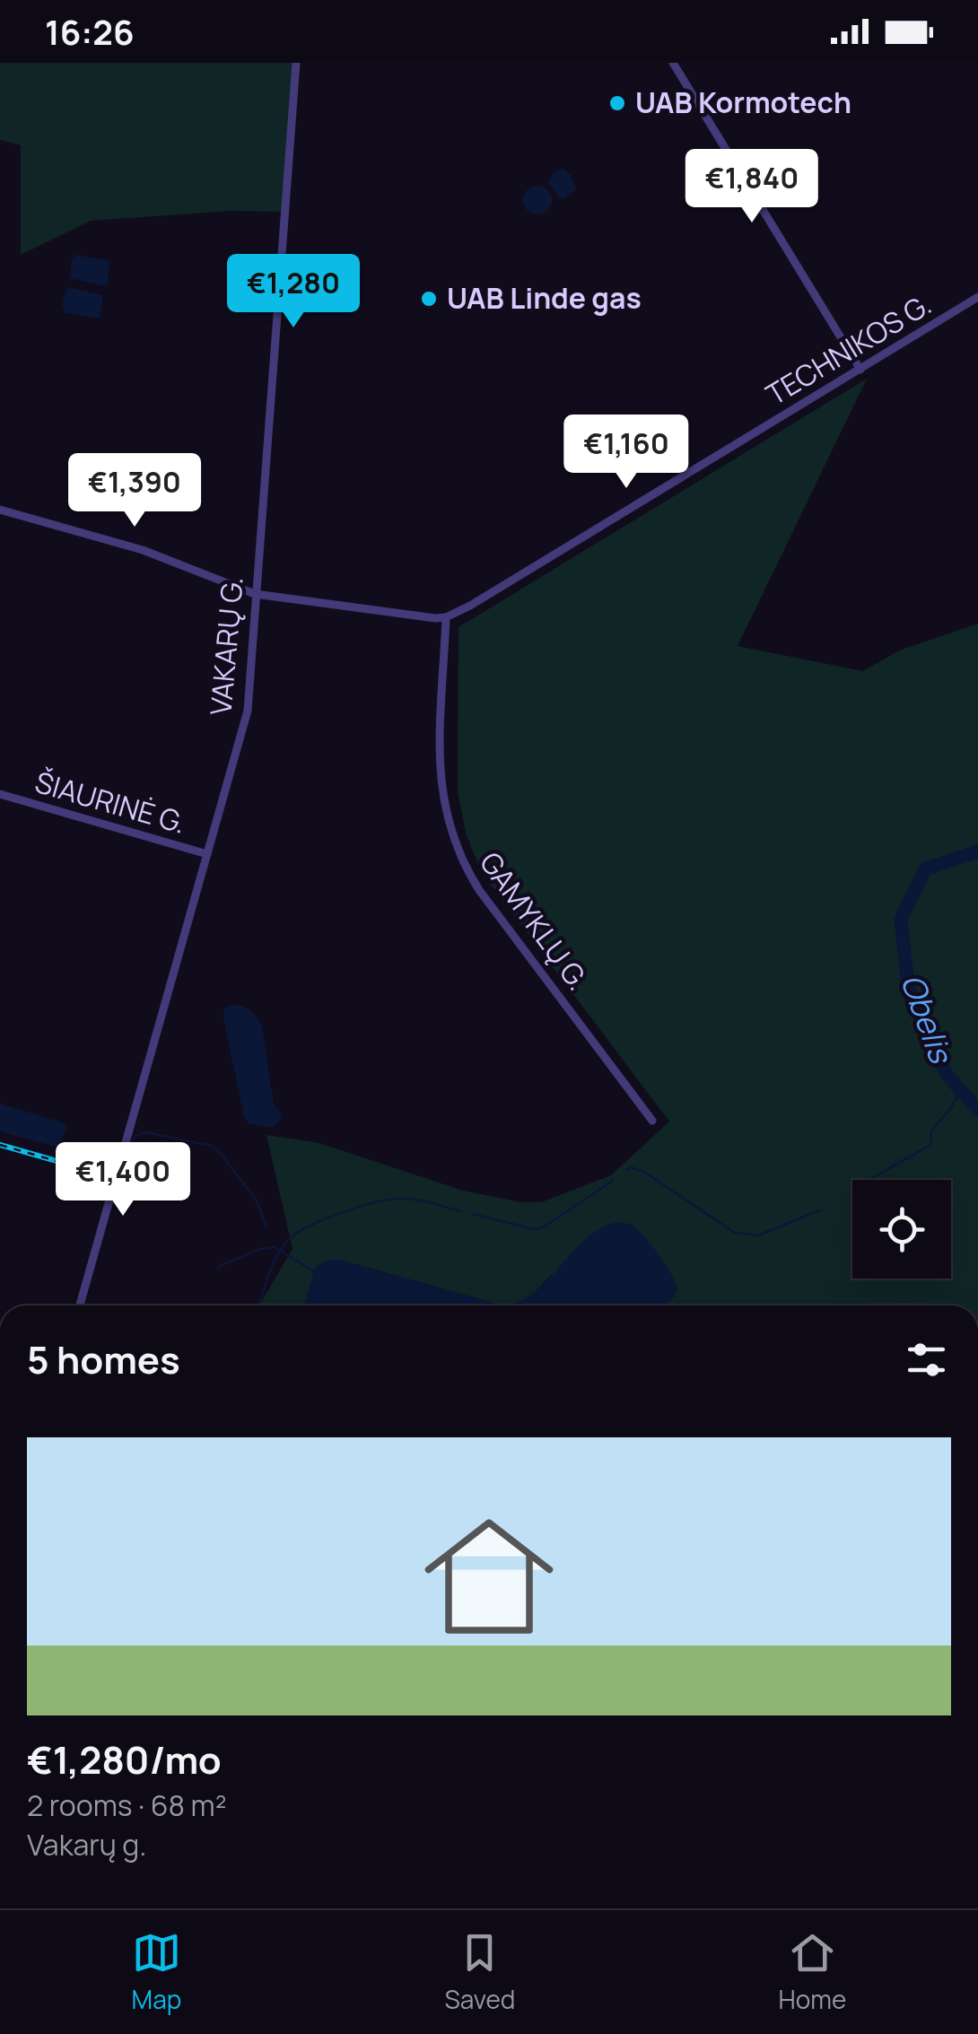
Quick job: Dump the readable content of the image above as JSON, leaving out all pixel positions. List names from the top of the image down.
{
  "streets": {
    "street": [
      "TECHNIKOS G.",
      "VAKARŲ G.",
      "ŠIAURINĖ G.",
      "GAMYKLŲ G."
    ]
  },
  "crossings": [
    ["TECHNIKOS G.", "GAMYKLŲ G."],
    ["VAKARŲ G.", "ŠIAURINĖ G."]
  ],
  "water": ["Obelis"],
  "places": ["UAB Kormotech", "UAB Linde gas"],
  "page": {
    "status": "16:26",
    "price": [
      "€1,840",
      "€1,280",
      "€1,160",
      "€1,390",
      "€1,400"
    ],
    "heading": "5 homes",
    "list": [
      {
        "name": "€1,280/mo",
        "note": "2 rooms · 68 m² · Vakarų g."
      }
    ],
    "tabs": ["Map", "Saved", "Home"]
  }
}
